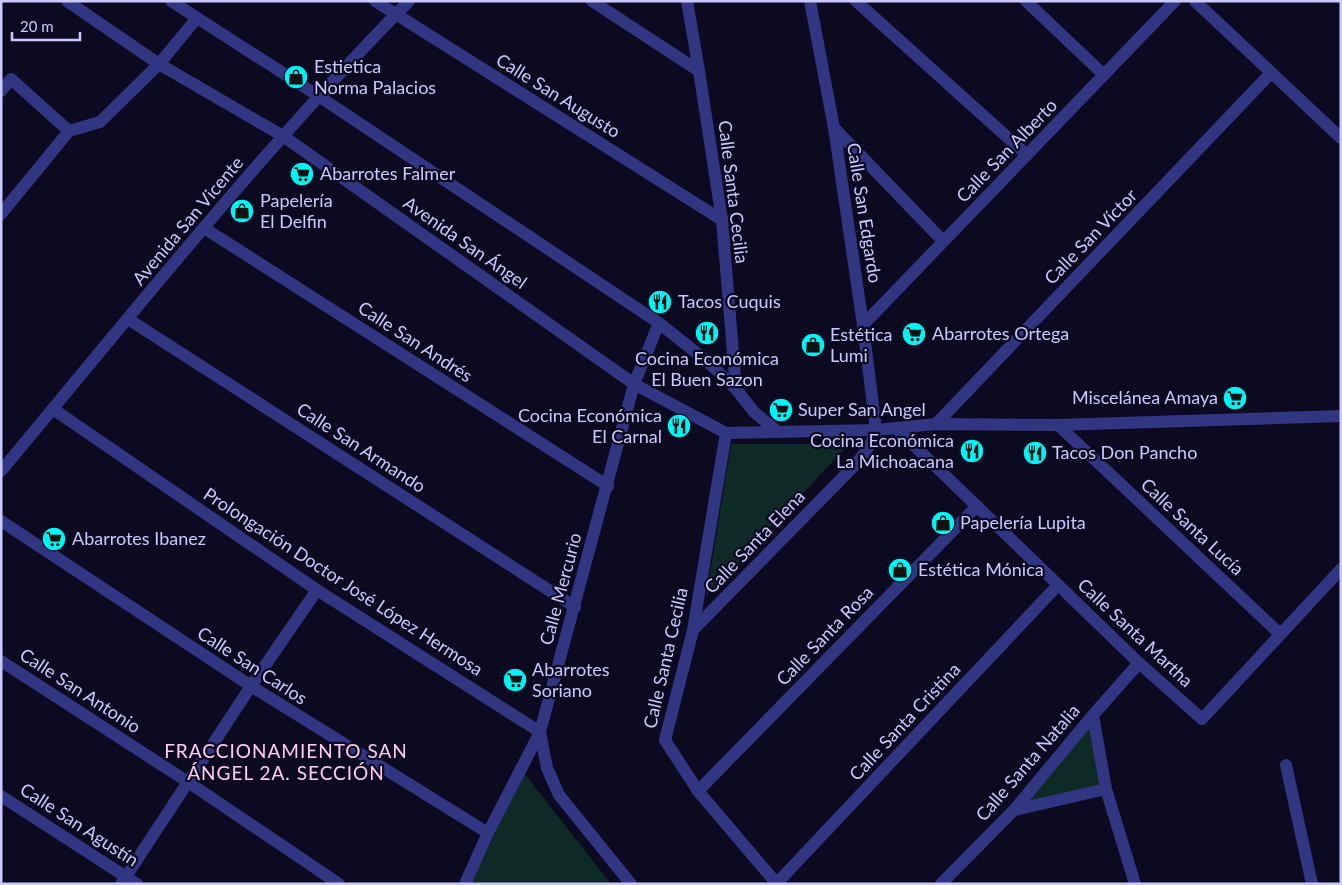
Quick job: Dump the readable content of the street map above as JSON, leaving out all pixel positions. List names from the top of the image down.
{
  "streets": {
    "street": [
      "Calle San Augusto",
      "Calle San Alberto",
      "Calle Santa Cecilia",
      "Calle San Edgardo",
      "Avenida San Vicente",
      "Calle San Víctor",
      "Avenida San Ángel",
      "Calle San Andrés",
      "Calle San Armando",
      "Calle Santa Lucía",
      "Calle Santa Elena",
      "Prolongación Doctor José López Hermosa",
      "Calle Mercurio",
      "Calle Santa Martha",
      "Calle Santa Rosa",
      "Calle San Carlos",
      "Calle San Antonio",
      "Calle Santa Cristina",
      "Calle Santa Natalia",
      "Calle San Agustín"
    ]
  },
  "crossings": [
    ["Calle San Augusto", "Calle Santa Cecilia"],
    ["Calle San Augusto", "Avenida San Vicente"],
    ["Calle San Alberto", "Calle San Edgardo"],
    ["Calle Santa Cecilia", "Avenida San Ángel"],
    ["Calle Santa Cecilia", "Calle Santa Elena"],
    ["Calle Santa Cecilia", "Calle Santa Rosa"],
    ["Calle Santa Cecilia", "Calle Santa Cristina"],
    ["Calle San Edgardo", "Avenida San Ángel"],
    ["Calle San Edgardo", "Calle Santa Elena"],
    ["Avenida San Vicente", "Avenida San Ángel"],
    ["Avenida San Vicente", "Calle San Andrés"],
    ["Avenida San Vicente", "Calle San Armando"],
    ["Avenida San Vicente", "Prolongación Doctor José López Hermosa"],
    ["Calle San Víctor", "Avenida San Ángel"],
    ["Avenida San Ángel", "Calle Santa Lucía"],
    ["Avenida San Ángel", "Calle Santa Elena"],
    ["Avenida San Ángel", "Calle Mercurio"],
    ["Avenida San Ángel", "Calle Santa Martha"],
    ["Calle San Andrés", "Calle Mercurio"],
    ["Calle San Armando", "Calle Mercurio"],
    ["Calle Santa Lucía", "Calle Santa Martha"],
    ["Prolongación Doctor José López Hermosa", "Calle Mercurio"],
    ["Calle Mercurio", "Calle San Carlos"],
    ["Calle Santa Martha", "Calle Santa Rosa"],
    ["Calle Santa Martha", "Calle Santa Cristina"],
    ["Calle Santa Martha", "Calle Santa Natalia"]
  ],
  "districts": ["FRACCIONAMIENTO SAN ÁNGEL 2A. SECCIÓN"],
  "places": {
    "shop": [
      "Estietica Norma Palacios",
      "Papelería El Delfin",
      "Estética Lumi",
      "Papelería Lupita",
      "Estética Mónica"
    ],
    "supermarket": [
      "Abarrotes Falmer",
      "Abarrotes Ortega",
      "Miscelánea Amaya",
      "Super San Angel",
      "Abarrotes Ibanez",
      "Abarrotes Soriano"
    ],
    "restaurant": [
      "Tacos Cuquis",
      "Cocina Económica El Buen Sazon",
      "Cocina Económica El Carnal",
      "Cocina Económica La Michoacana",
      "Tacos Don Pancho"
    ]
  },
  "scale_bar": "20 m"
}
